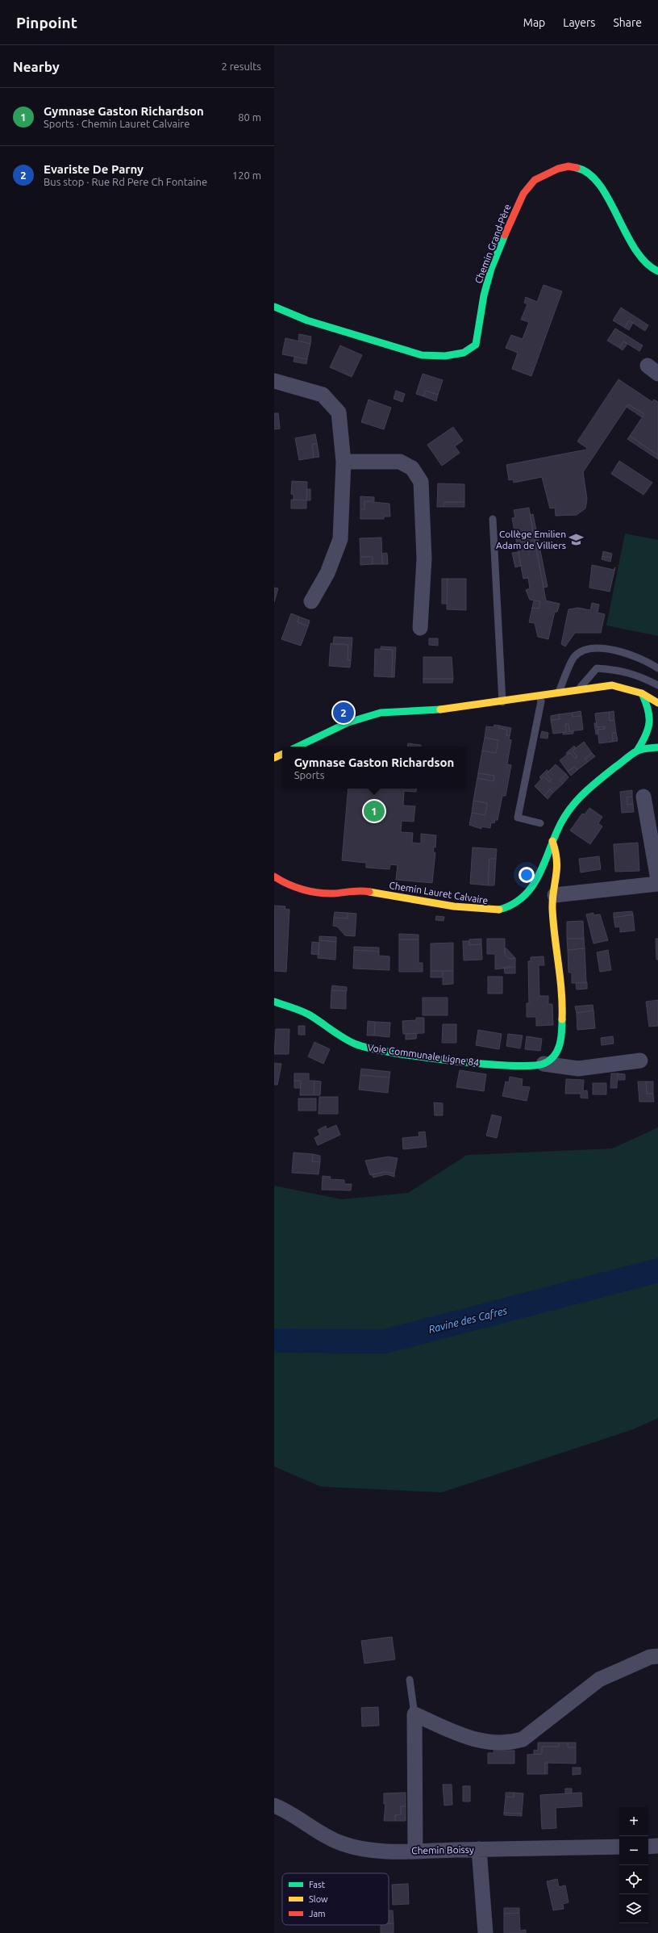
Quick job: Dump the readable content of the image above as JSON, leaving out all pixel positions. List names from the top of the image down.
{
  "streets": {
    "street": [
      "Chemin Grand-Père",
      "Chemin Lauret Calvaire",
      "Voie Communale Ligne 84",
      "Chemin Boissy"
    ]
  },
  "water": ["Ravine des Cafres"],
  "places": {
    "school or university": ["Collège Emilien Adam de Villiers"]
  },
  "legend": ["Fast", "Slow", "Jam"],
  "page": {
    "header": "Pinpoint",
    "nav": ["Map", "Layers", "Share"],
    "heading": ["Nearby", "2 results"],
    "list": [
      {
        "mark": "1",
        "name": "Gymnase Gaston Richardson",
        "note": "Sports · Chemin Lauret Calvaire",
        "value": "80 m"
      },
      {
        "mark": "2",
        "name": "Evariste De Parny",
        "note": "Bus stop · Rue Rd Pere Ch Fontaine",
        "value": "120 m"
      }
    ],
    "pins": ["2", "1"],
    "popup": ["Gymnase Gaston Richardson", "Sports"],
    "map_buttons": ["+", "−"]
  }
}
